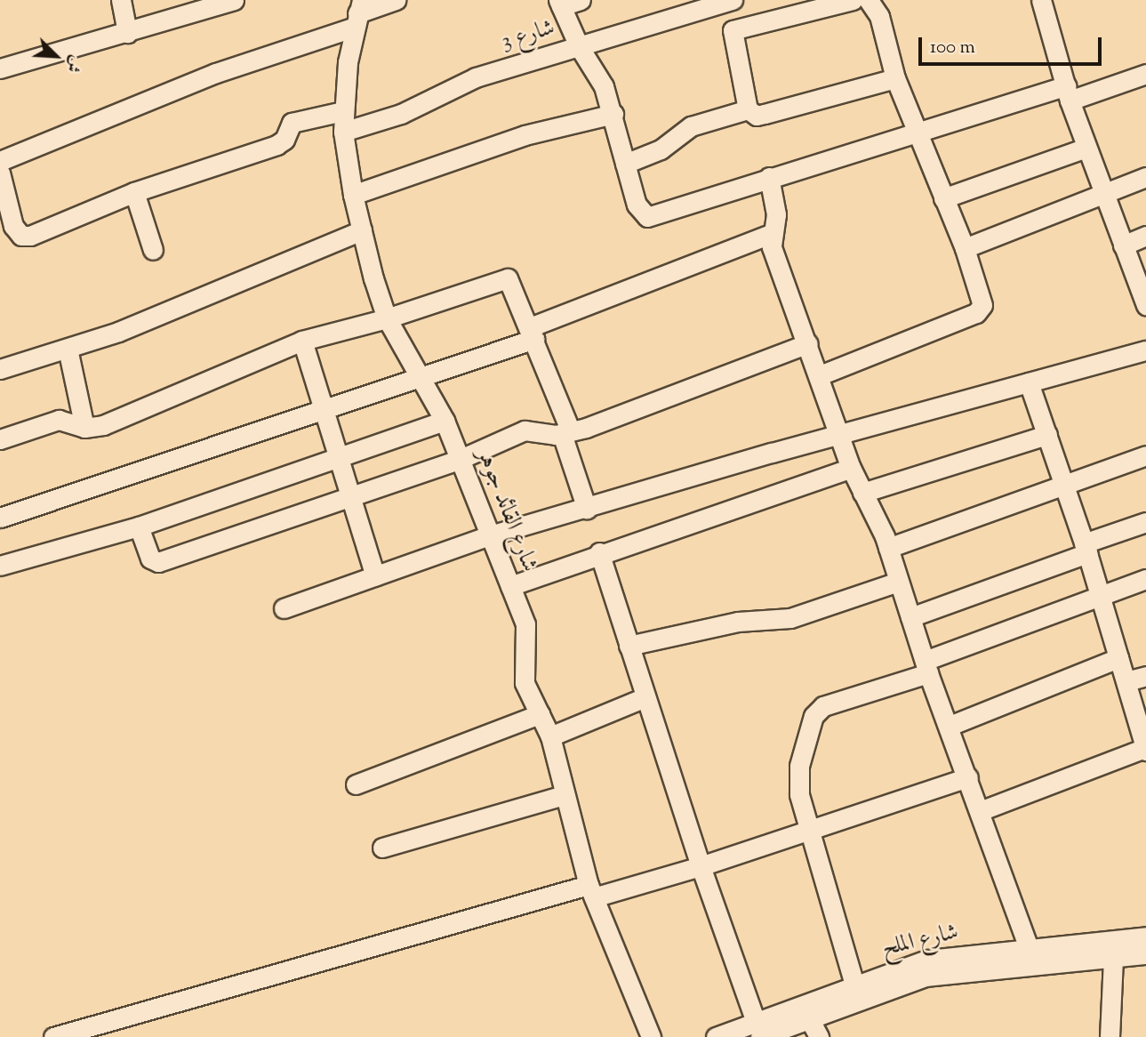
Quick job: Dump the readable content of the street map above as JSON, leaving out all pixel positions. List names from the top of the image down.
{
  "streets": {
    "street": ["شارع 3", "شارع القائد جوهر", "شارع الملح"]
  },
  "crossings": [
    ["شارع 3", "شارع القائد جوهر"]
  ],
  "scale_bar": "100 m",
  "north": "bottom right"
}
